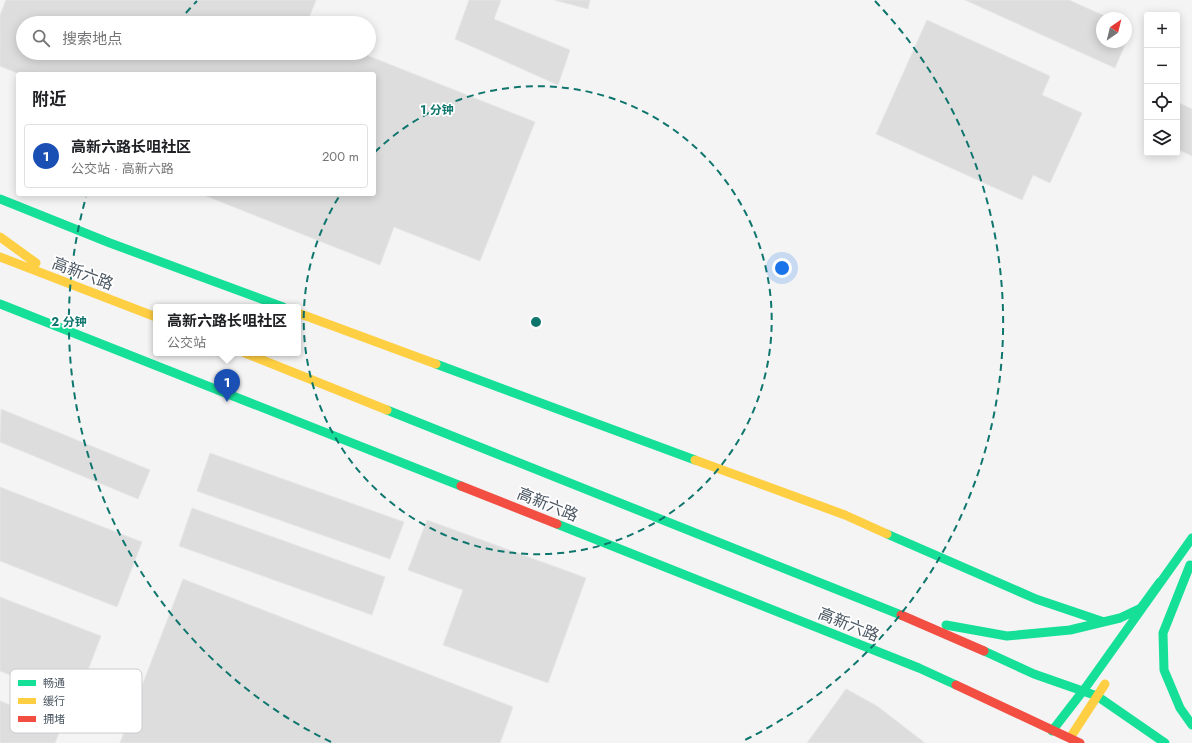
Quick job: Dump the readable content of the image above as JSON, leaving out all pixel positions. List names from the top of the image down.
{
  "streets": {
    "main road": ["高新六路"]
  },
  "legend": ["畅通", "缓行", "拥堵"],
  "north": "top right",
  "page": {
    "map_buttons": ["+", "−"],
    "search": "搜索地点",
    "heading": "附近",
    "list": [
      {
        "mark": "1",
        "name": "高新六路长咀社区",
        "note": "公交站 · 高新六路",
        "value": "200 m"
      }
    ],
    "popup": ["高新六路长咀社区", "公交站"],
    "pins": "1"
  },
  "rings": ["1 分钟", "2 分钟"]
}
